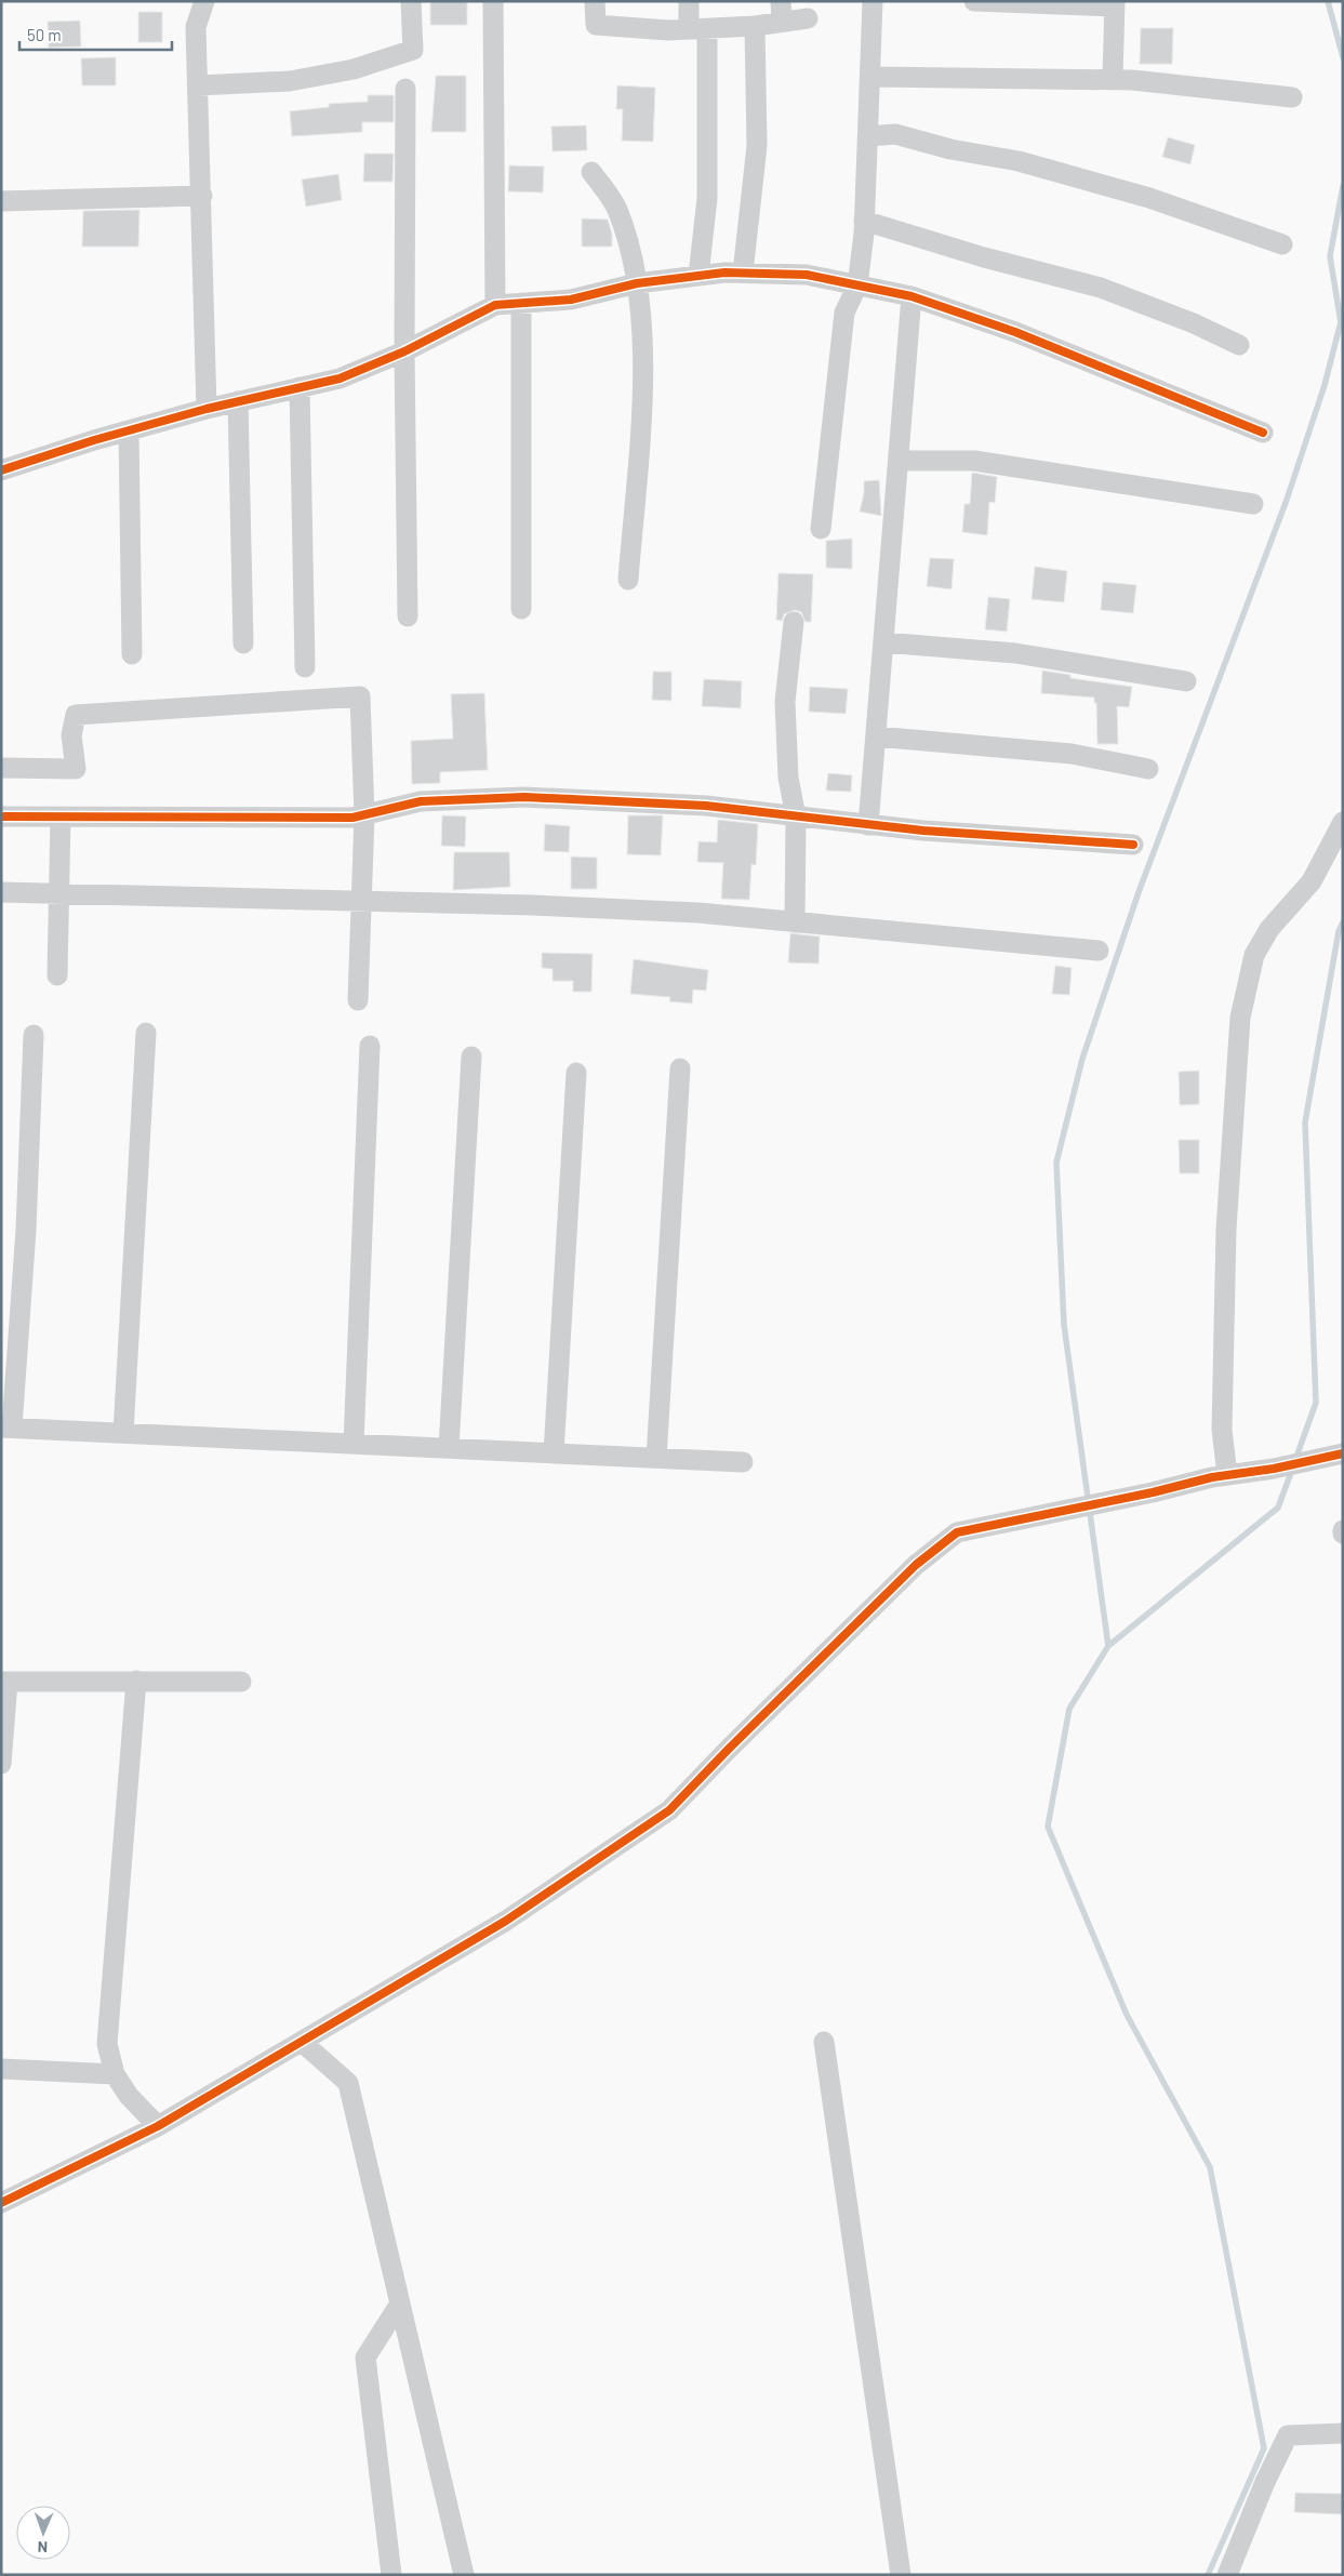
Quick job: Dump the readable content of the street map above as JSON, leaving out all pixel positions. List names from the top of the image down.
{
  "scale_bar": "50 m",
  "north": "bottom"
}
